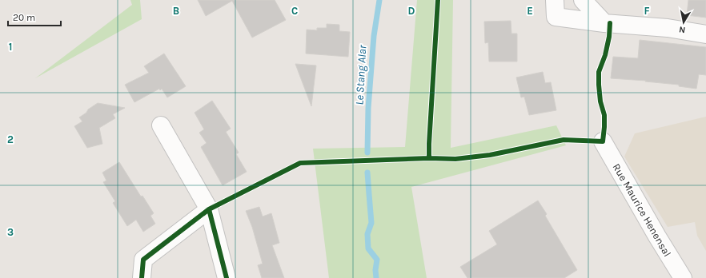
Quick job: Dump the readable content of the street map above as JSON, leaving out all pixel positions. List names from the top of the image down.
{
  "streets": {
    "street": ["Rue Maurice Henensal"]
  },
  "water": ["Le Stang Alar"],
  "scale_bar": "20 m",
  "north": "bottom",
  "grid": {
    "columns": [
      "B",
      "C",
      "D",
      "E",
      "F"
    ],
    "rows": ["1", "2", "3"]
  }
}
